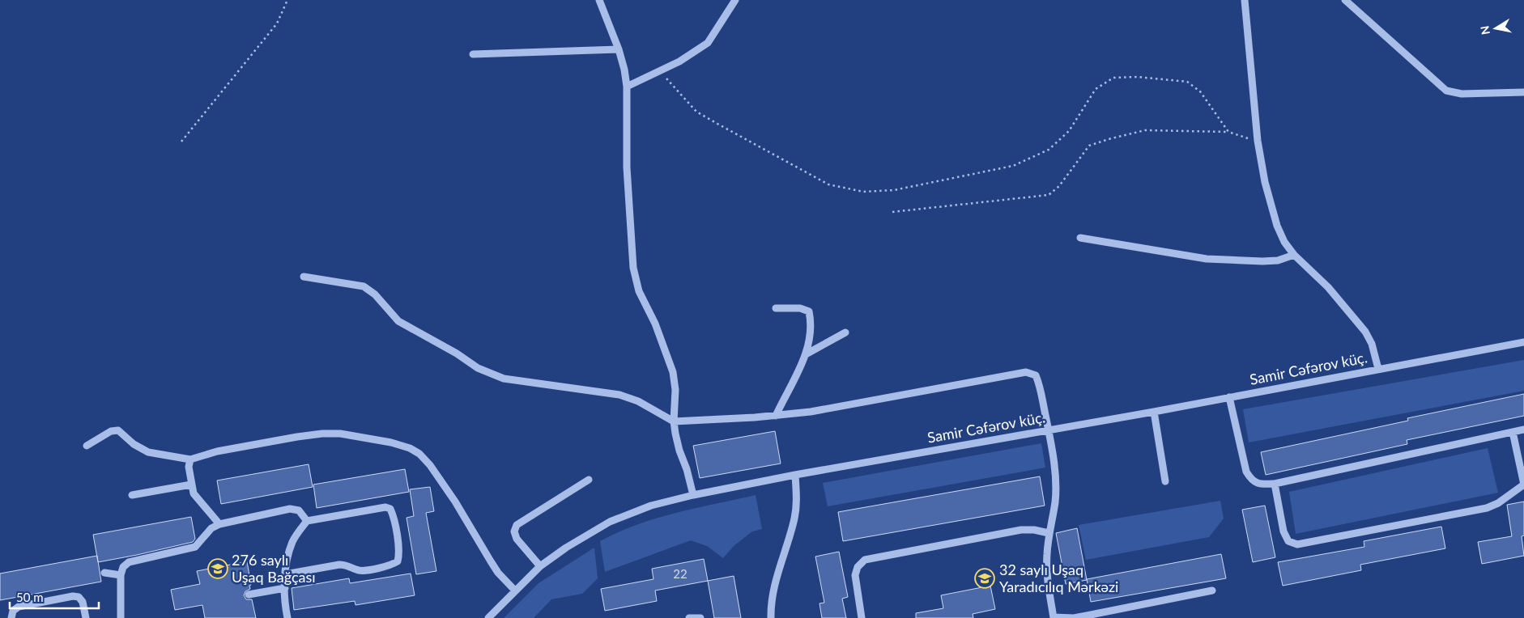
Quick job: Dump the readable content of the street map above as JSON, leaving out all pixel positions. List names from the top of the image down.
{
  "streets": {
    "street": ["Samir Cəfərov küç."]
  },
  "places": {
    "school or university": ["276 saylı Uşaq Bağçası", "32 saylı Uşaq Yaradıcılıq Mərkəzi"]
  },
  "house_numbers": ["22"],
  "scale_bar": "50 m",
  "north": "left"
}
